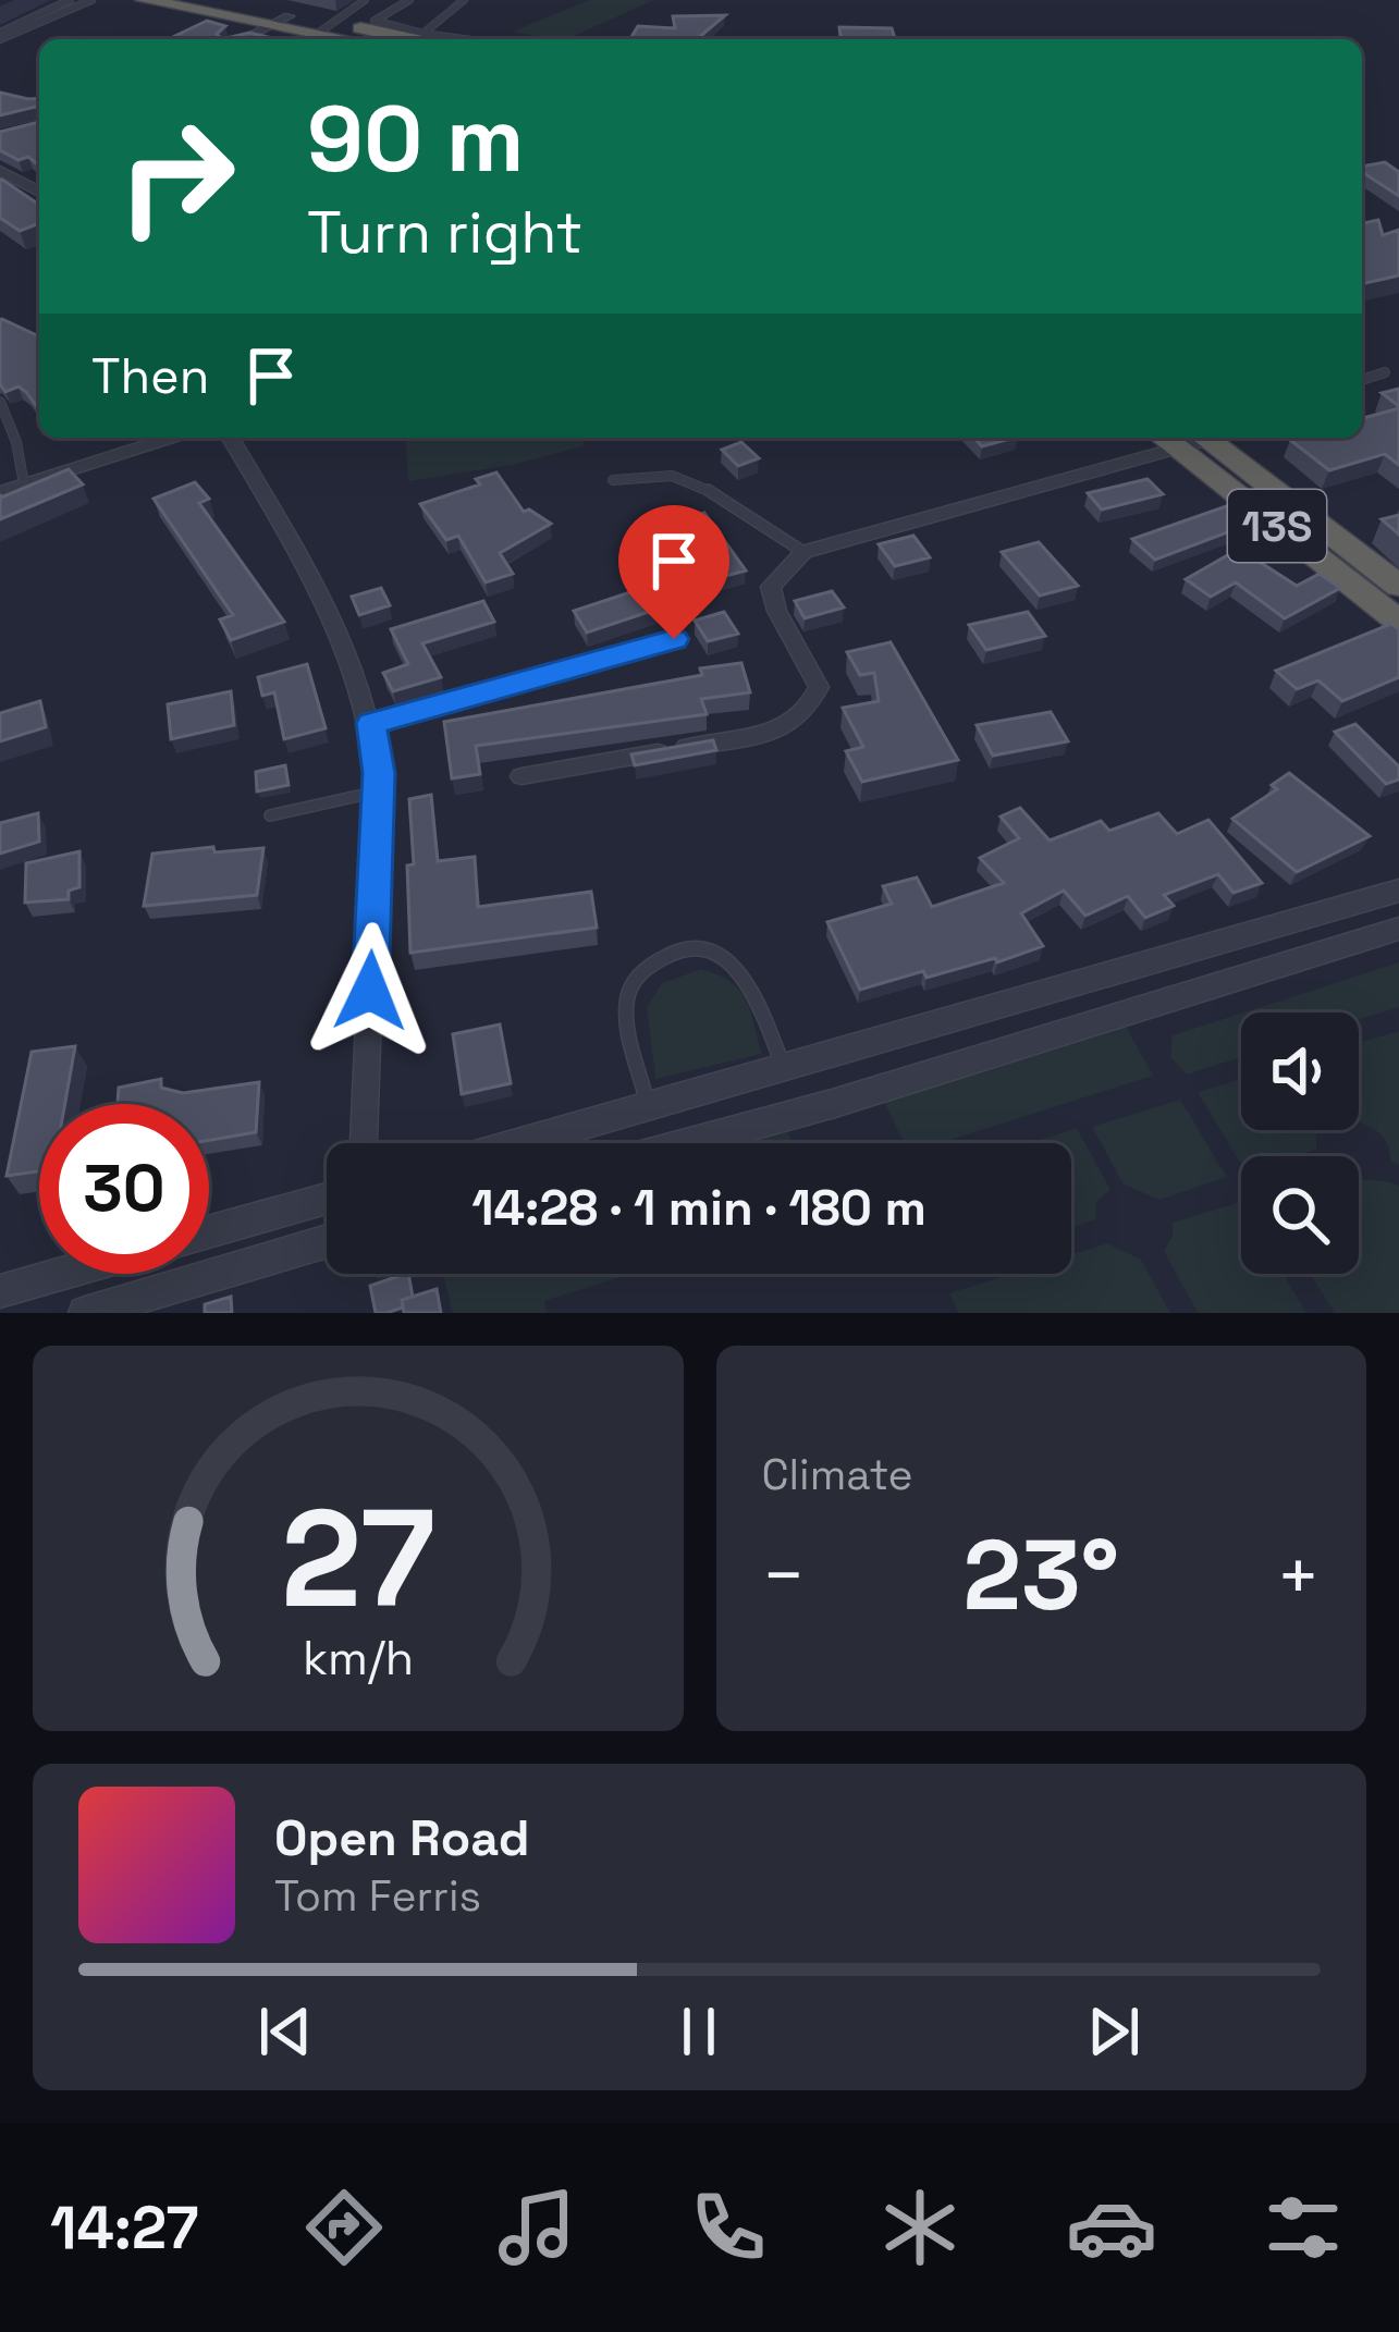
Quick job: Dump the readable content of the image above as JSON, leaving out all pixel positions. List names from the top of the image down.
{
  "streets": {
    "highway": ["13S"]
  },
  "page": {
    "turn": ["90 m", "Turn right"],
    "then": "Then",
    "limit": "30",
    "trip": "14:28 · 1 min · 180 m",
    "tile": "Climate",
    "heat": ["−", "23°", "+"],
    "song": ["Open Road", "Tom Ferris"],
    "tabs": "14:27",
    "gauge": ["27", "km/h"]
  }
}
